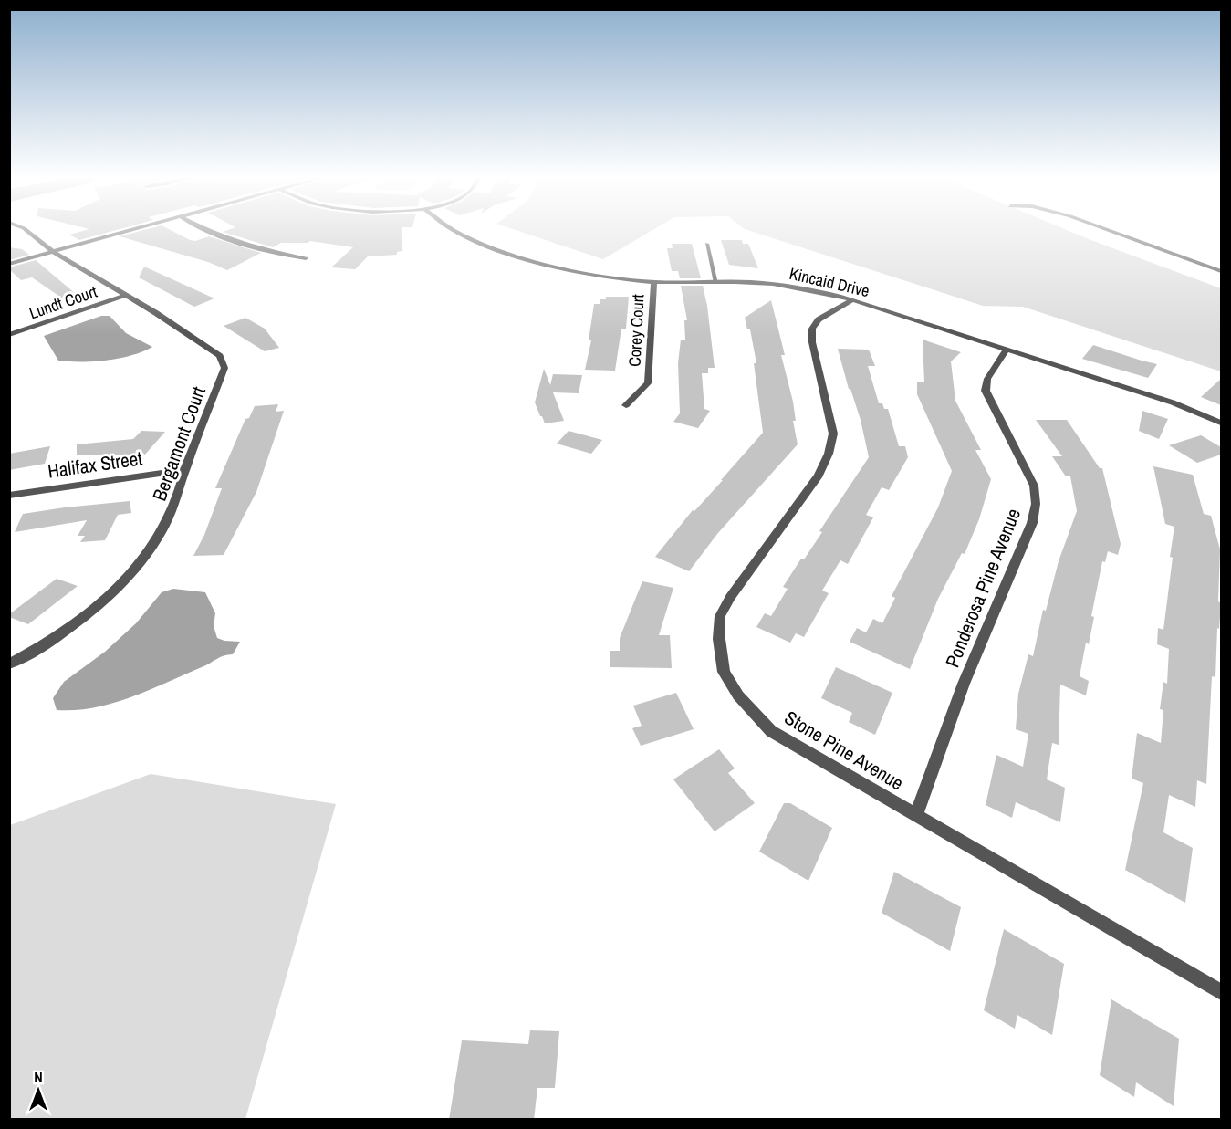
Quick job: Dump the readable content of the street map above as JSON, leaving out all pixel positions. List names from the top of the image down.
{
  "streets": {
    "street": [
      "Kincaid Drive",
      "Lundt Court",
      "Corey Court",
      "Bergamont Court",
      "Halifax Street",
      "Ponderosa Pine Avenue",
      "Stone Pine Avenue"
    ]
  },
  "crossings": [
    ["Kincaid Drive", "Corey Court"],
    ["Kincaid Drive", "Ponderosa Pine Avenue"],
    ["Kincaid Drive", "Stone Pine Avenue"],
    ["Lundt Court", "Bergamont Court"],
    ["Bergamont Court", "Halifax Street"],
    ["Ponderosa Pine Avenue", "Stone Pine Avenue"]
  ],
  "north": "top"
}
